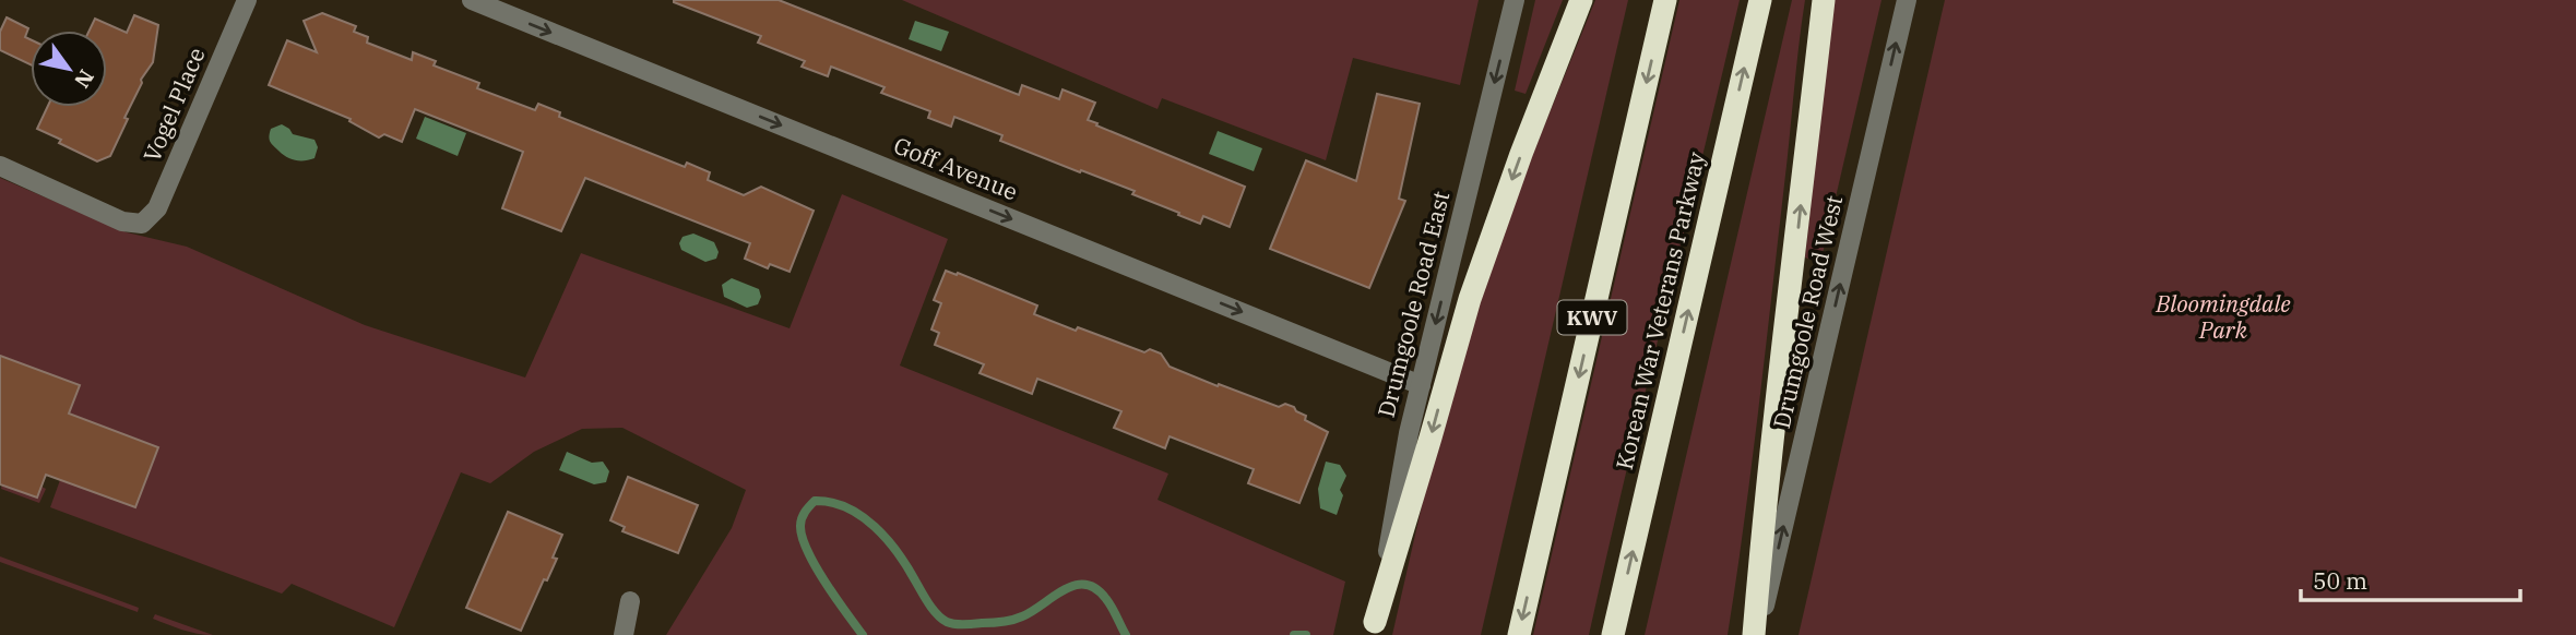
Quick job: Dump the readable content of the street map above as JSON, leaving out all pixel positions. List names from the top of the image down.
{
  "streets": {
    "highway": ["Korean War Veterans Parkway", "KWV"],
    "street": [
      "Vogel Place",
      "Goff Avenue",
      "Drumgoole Road East",
      "Drumgoole Road West"
    ]
  },
  "crossings": [
    ["Goff Avenue", "Drumgoole Road East"]
  ],
  "one_way": ["Goff Avenue", "Drumgoole Road East", "Drumgoole Road West"],
  "parks": ["Bloomingdale Park"],
  "scale_bar": "50 m",
  "north": "bottom right"
}
